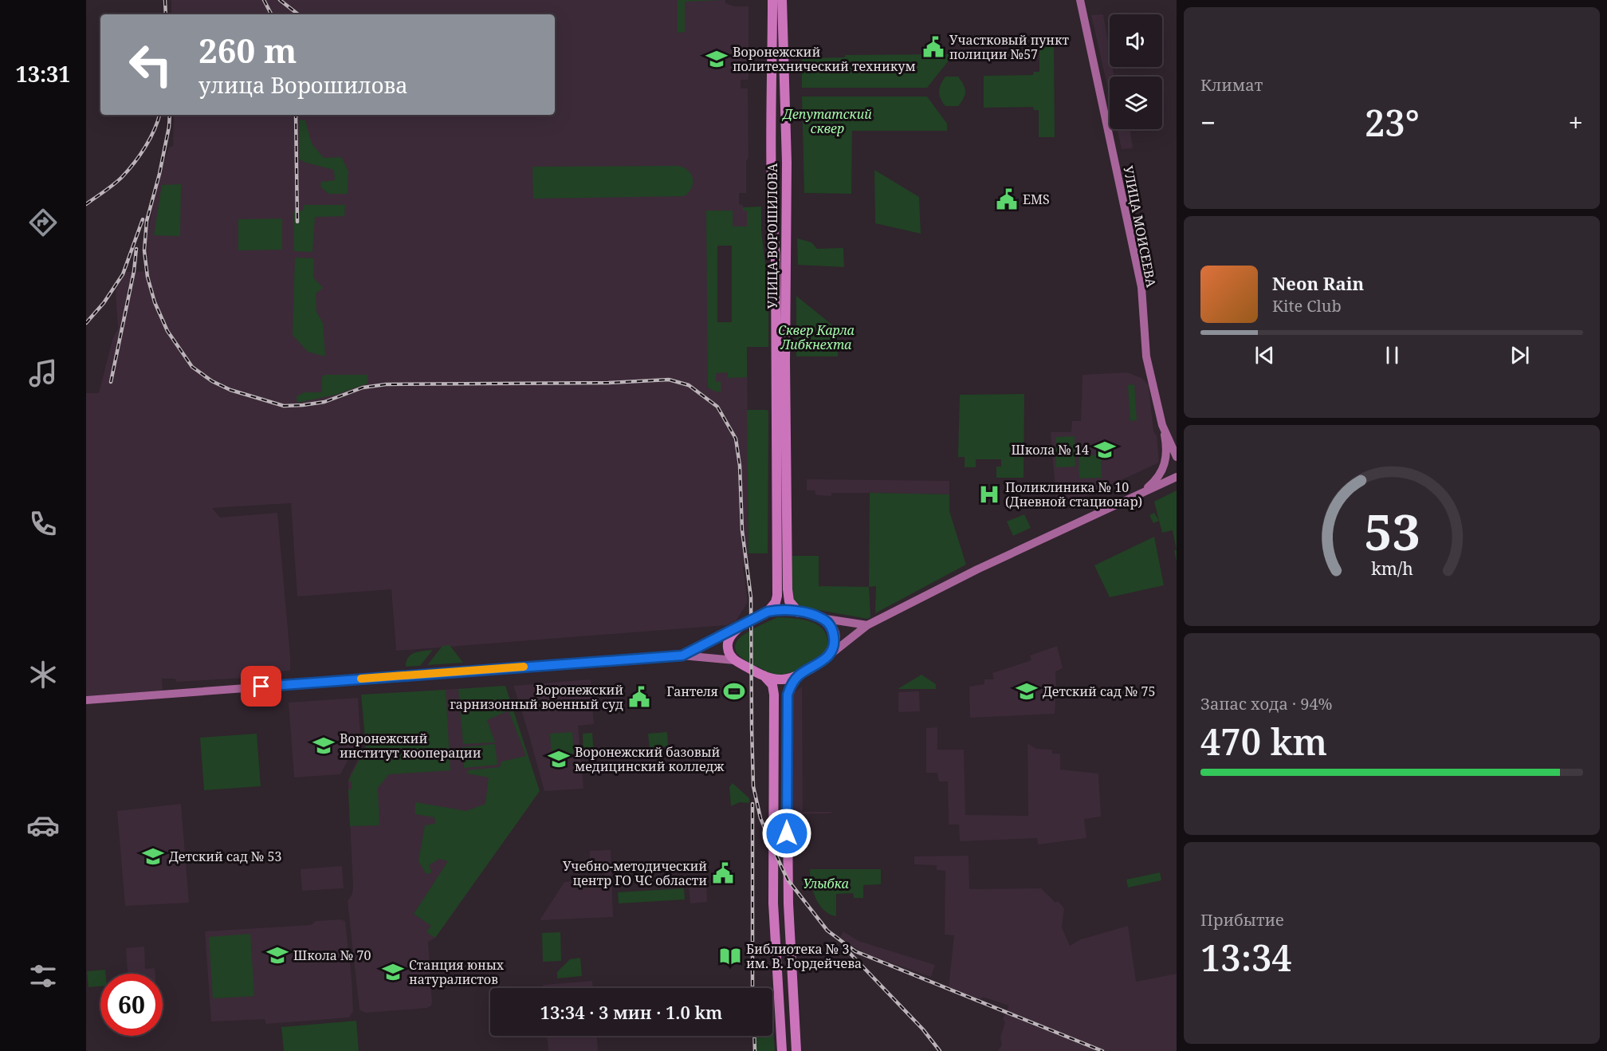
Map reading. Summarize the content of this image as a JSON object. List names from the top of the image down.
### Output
{
  "streets": {
    "main road": ["УЛИЦА ВОРОШИЛОВА"],
    "street": ["УЛИЦА МОИСЕЕВА"]
  },
  "parks": ["Депутатский сквер", "Сквер Карла Либкнехта", "Улыбка"],
  "places": {
    "public building": [
      "Участковый пункт полиции №57",
      "EMS",
      "Воронежский гарнизонный военный суд",
      "Учебно-методический центр ГО ЧС области"
    ],
    "school or university": [
      "Воронежский политехнический техникум",
      "Школа № 14",
      "Детский сад № 75",
      "Воронежский институт кооперации",
      "Воронежский базовый медицинский колледж",
      "Детский сад № 53",
      "Школа № 70",
      "Станция юных натуралистов"
    ],
    "hospital": ["Поликлиника № 10 (Дневной стационар)"],
    "sports": ["Гантеля"],
    "library": ["Библиотека № 3 им. В. Гордейчева"]
  },
  "page": {
    "tabs": "13:31",
    "tile": [
      "Климат",
      ["Запас хода · 94%", "470 km"],
      ["Прибытие", "13:34"]
    ],
    "turn": ["260 m", "улица Ворошилова"],
    "heat": ["−", "23°", "+"],
    "song": ["Neon Rain", "Kite Club"],
    "limit": "60",
    "trip": "13:34 · 3 мин · 1.0 km",
    "gauge": ["53", "km/h"]
  }
}
